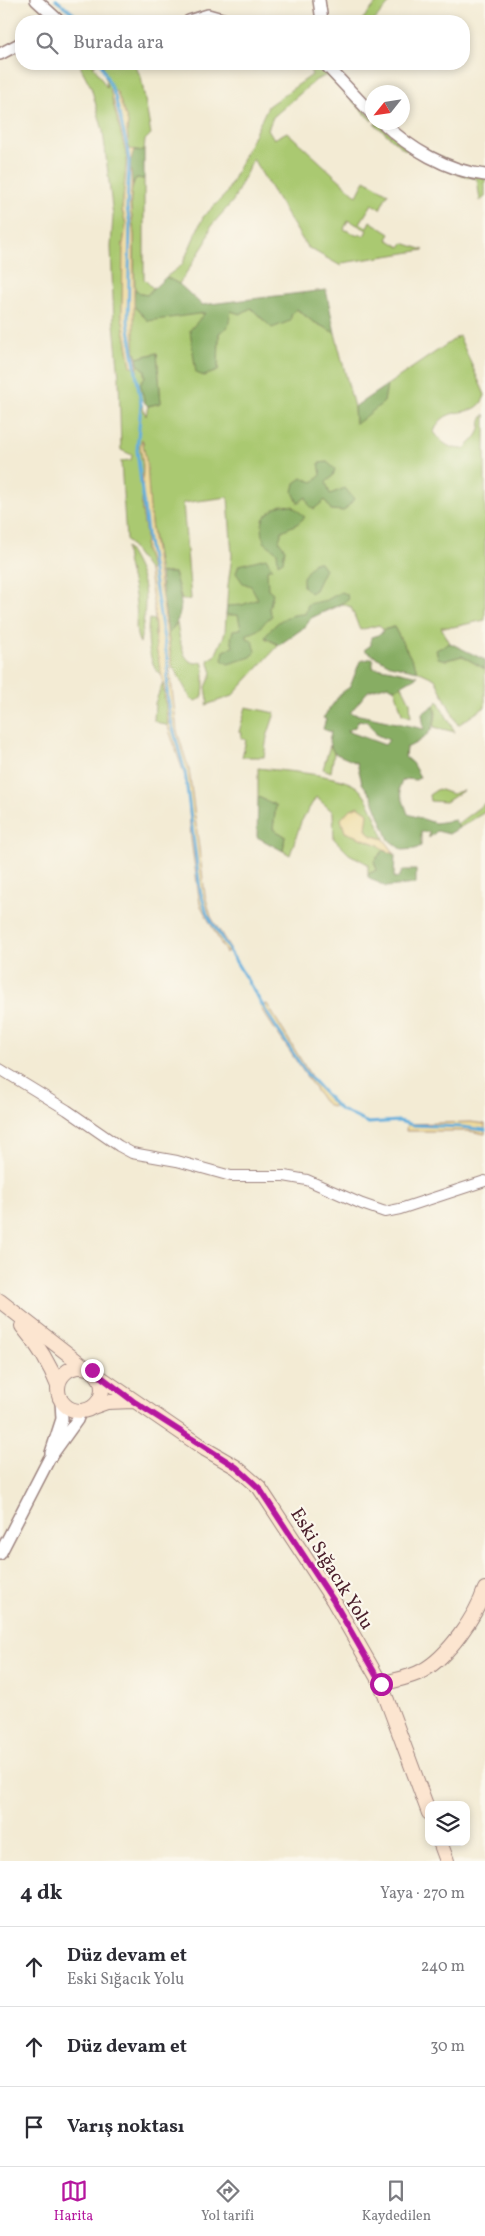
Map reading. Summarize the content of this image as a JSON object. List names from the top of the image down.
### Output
{
  "streets": {
    "main road": ["Eski Sığacık Yolu"]
  },
  "north": "bottom left",
  "page": {
    "search": "Burada ara",
    "heading": ["4 dk", "Yaya · 270 m"],
    "list": [
      ["Düz devam et", "Eski Sığacık Yolu", "240 m"],
      ["Düz devam et", "30 m"],
      "Varış noktası"
    ],
    "nav": ["Harita", "Yol tarifi", "Kaydedilen"]
  }
}
